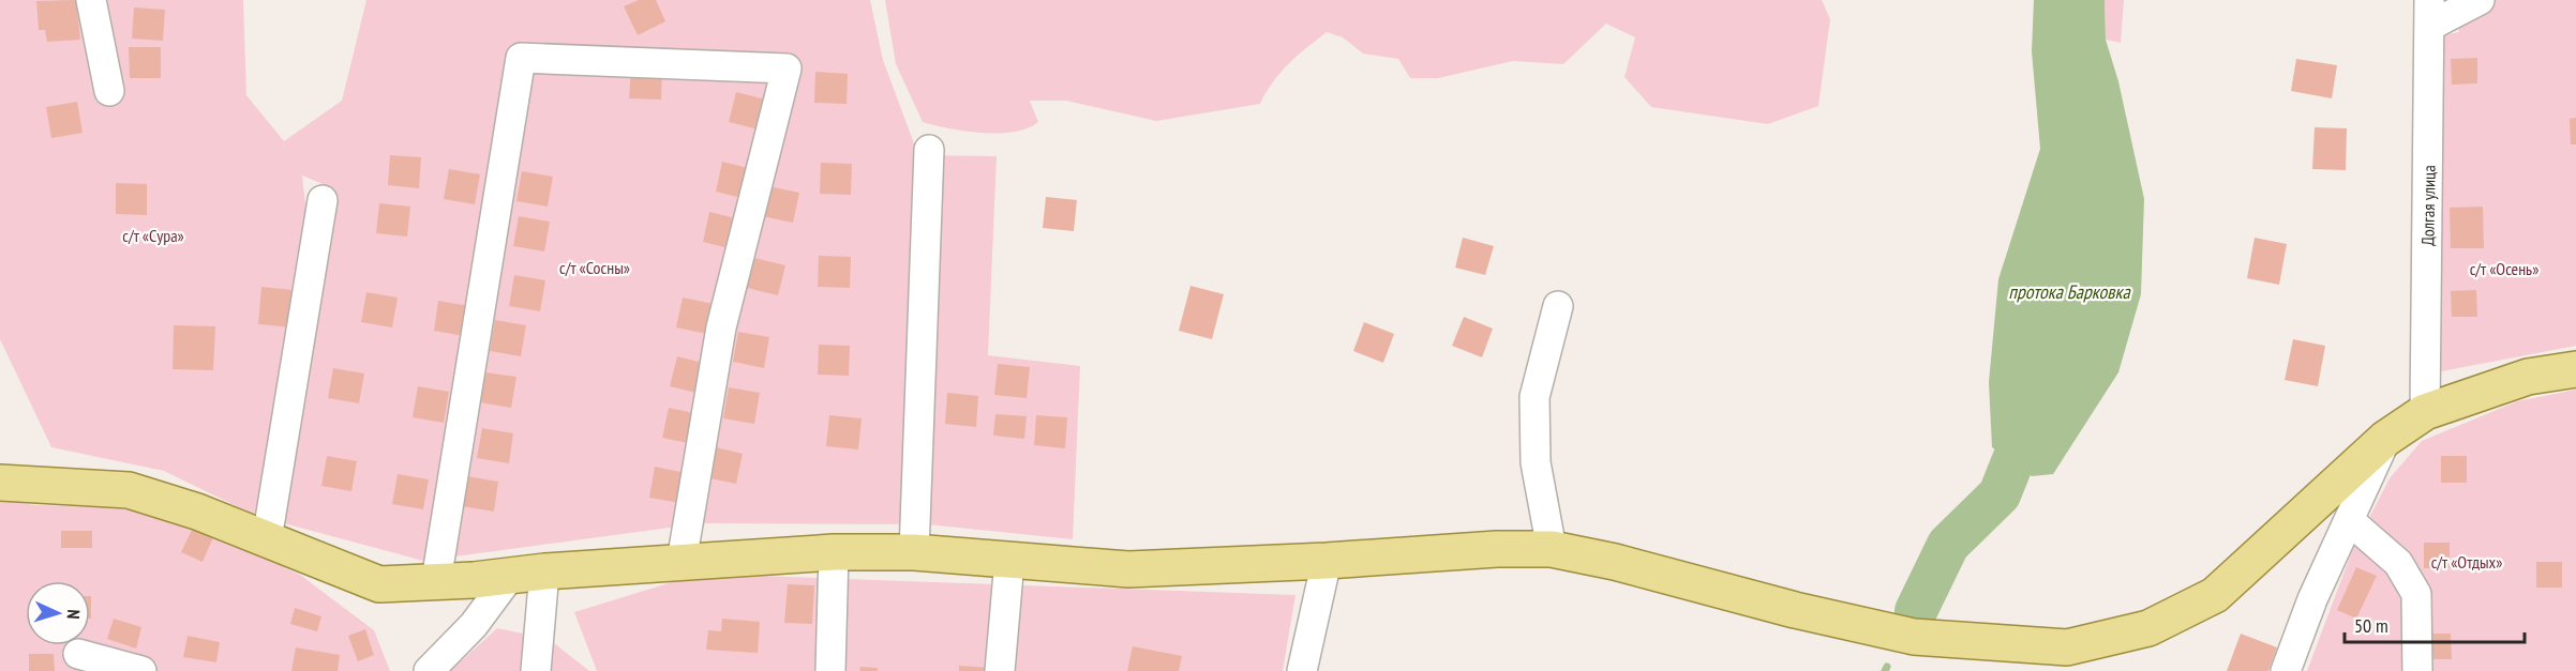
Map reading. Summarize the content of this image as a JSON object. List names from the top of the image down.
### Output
{
  "streets": {
    "street": ["Долгая улица"]
  },
  "water": ["протока Барковка"],
  "parks": [
    "с/т «Сура»",
    "с/т «Сосны»",
    "с/т «Осень»",
    "с/т «Отдых»"
  ],
  "scale_bar": "50 m",
  "north": "right"
}
